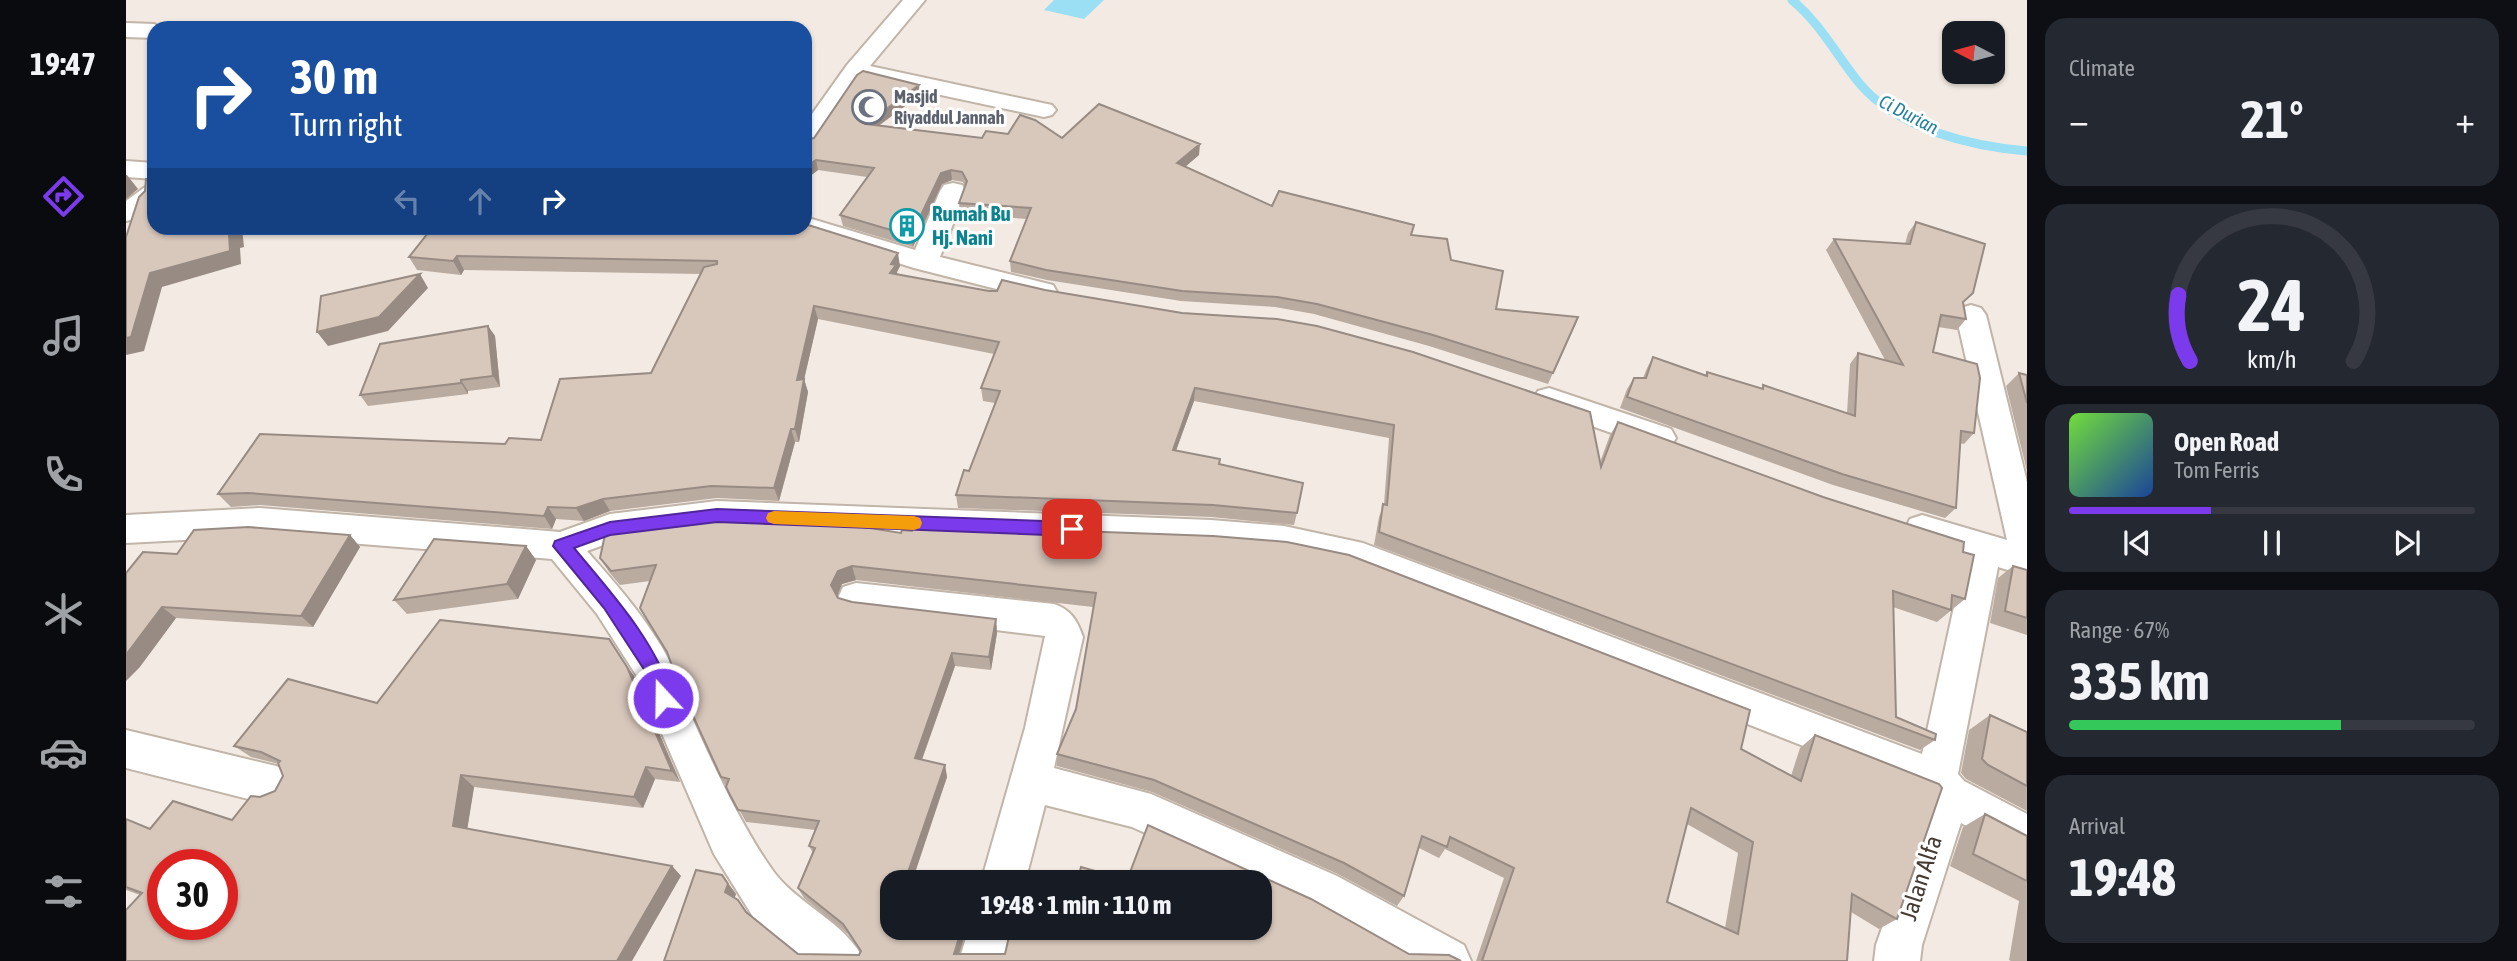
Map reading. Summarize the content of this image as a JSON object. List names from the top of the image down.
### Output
{
  "streets": {
    "street": ["Jalan Alfa"]
  },
  "water": ["Ci Durian"],
  "places": {
    "mosque": ["Masjid Riyaddul Jannah"],
    "building": ["Rumah Bu Hj. Nani"]
  },
  "north": "left",
  "page": {
    "tabs": "19:47",
    "tile": [
      "Climate",
      ["Range · 67%", "335 km"],
      ["Arrival", "19:48"]
    ],
    "turn": ["30 m", "Turn right"],
    "heat": ["−", "21°", "+"],
    "song": ["Open Road", "Tom Ferris"],
    "limit": "30",
    "trip": "19:48 · 1 min · 110 m",
    "gauge": ["24", "km/h"]
  }
}
